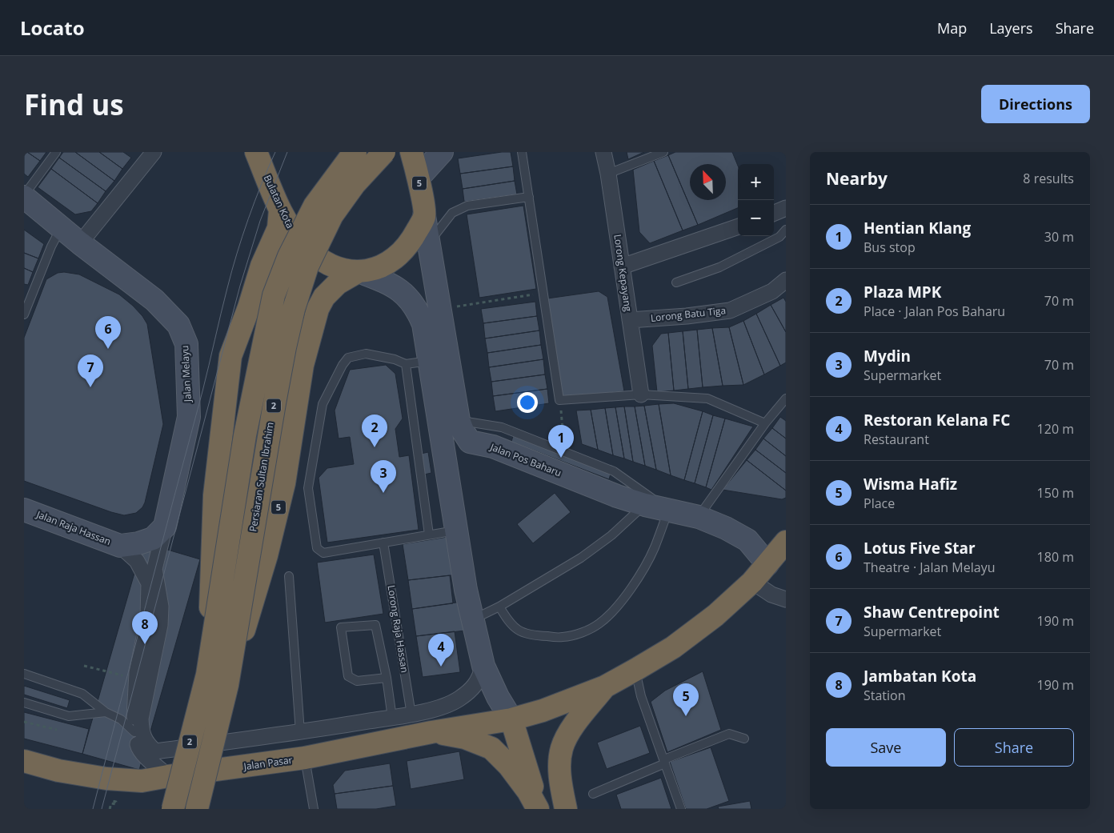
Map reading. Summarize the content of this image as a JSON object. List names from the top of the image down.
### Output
{
  "streets": {
    "highway": [
      "5",
      "Bulatan Kota",
      "2",
      "Persiaran Sultan Ibrahim",
      "Jalan Pasar"
    ],
    "main road": ["Jalan Melayu", "Jalan Pos Baharu", "Jalan Raja Hassan"],
    "street": ["Lorong Kepayang", "Lorong Batu Tiga"],
    "lane": ["Lorong Raja Hassan"]
  },
  "crossings": [
    ["5", "Bulatan Kota"],
    ["5", "2"],
    ["5", "Persiaran Sultan Ibrahim"],
    ["Lorong Kepayang", "Lorong Batu Tiga"],
    ["Jalan Melayu", "Jalan Raja Hassan"],
    ["2", "Persiaran Sultan Ibrahim"],
    ["Jalan Pos Baharu", "Jalan Pasar"]
  ],
  "north": "top left",
  "page": {
    "header": "Locato",
    "nav": ["Map", "Layers", "Share"],
    "buttons": [
      "Directions",
      ["Save", "Share"]
    ],
    "title": "Find us",
    "heading": ["Nearby", "8 results"],
    "map_buttons": ["+", "−"],
    "list": [
      {
        "mark": "1",
        "name": "Hentian Klang",
        "note": "Bus stop",
        "value": "30 m"
      },
      {
        "mark": "2",
        "name": "Plaza MPK",
        "note": "Place · Jalan Pos Baharu",
        "value": "70 m"
      },
      {
        "mark": "3",
        "name": "Mydin",
        "note": "Supermarket",
        "value": "70 m"
      },
      {
        "mark": "4",
        "name": "Restoran Kelana FC",
        "note": "Restaurant",
        "value": "120 m"
      },
      {
        "mark": "5",
        "name": "Wisma Hafiz",
        "note": "Place",
        "value": "150 m"
      },
      {
        "mark": "6",
        "name": "Lotus Five Star",
        "note": "Theatre · Jalan Melayu",
        "value": "180 m"
      },
      {
        "mark": "7",
        "name": "Shaw Centrepoint",
        "note": "Supermarket",
        "value": "190 m"
      },
      {
        "mark": "8",
        "name": "Jambatan Kota",
        "note": "Station",
        "value": "190 m"
      }
    ],
    "pins": [
      "6",
      "7",
      "2",
      "1",
      "3",
      "8",
      "4",
      "5"
    ]
  }
}
